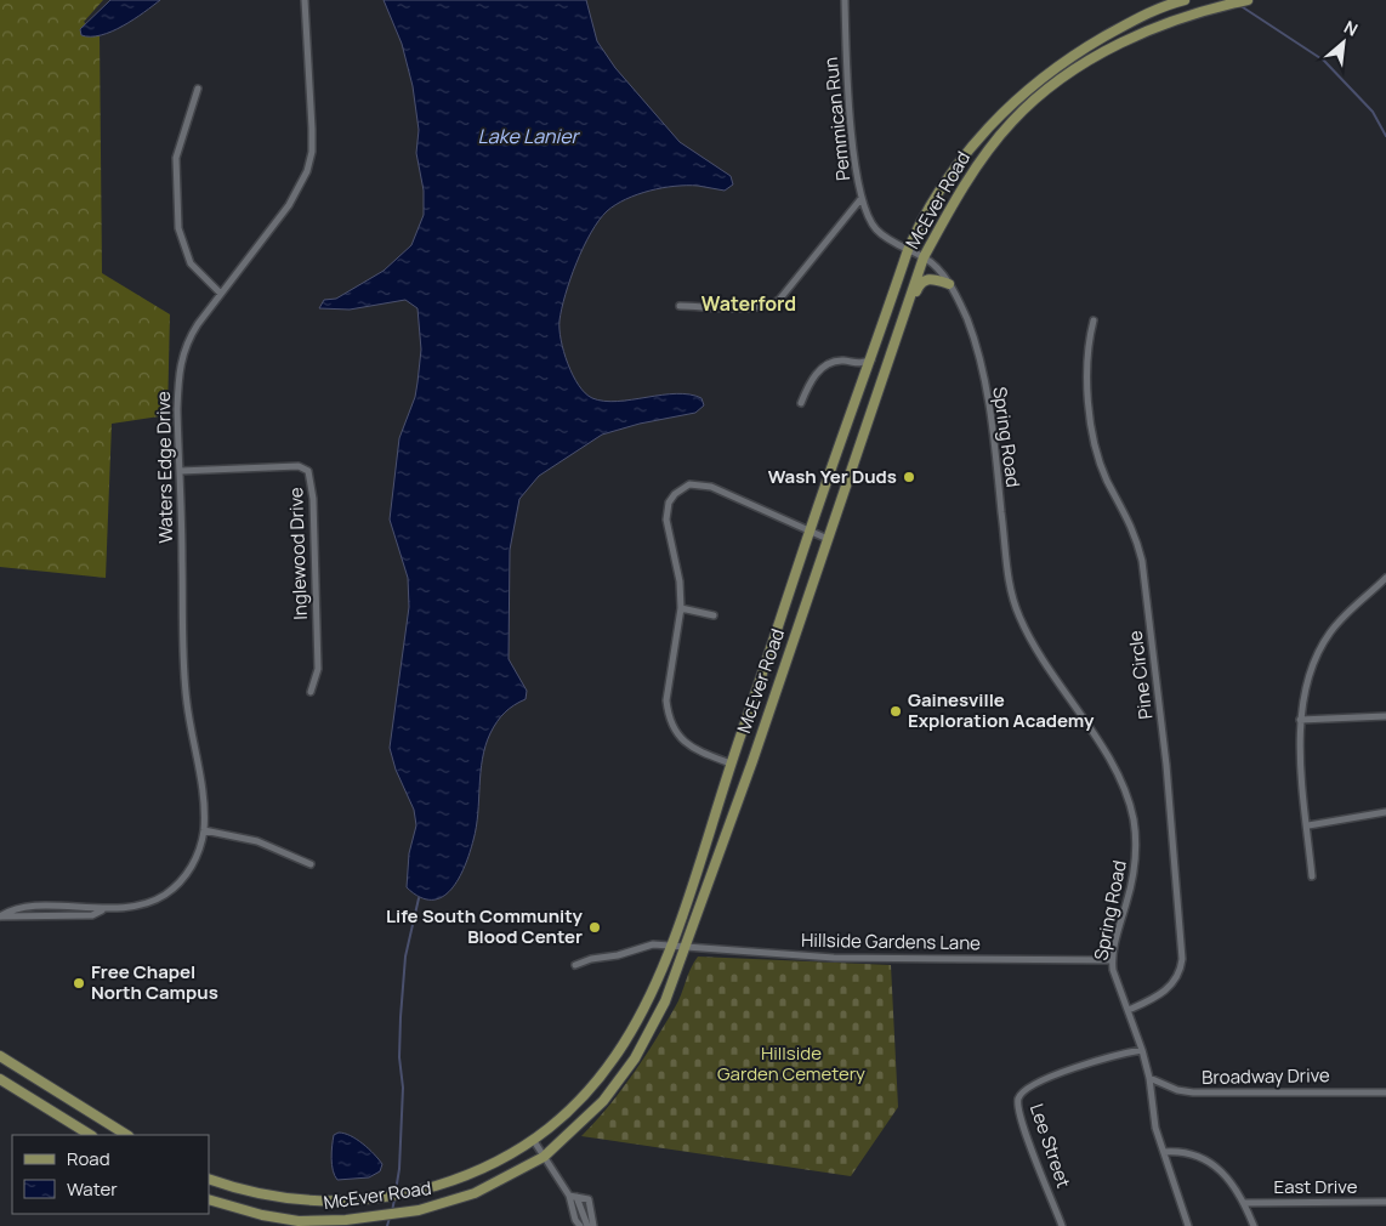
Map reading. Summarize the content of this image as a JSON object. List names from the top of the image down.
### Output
{
  "streets": {
    "main road": ["McEver Road"],
    "street": [
      "Pemmican Run",
      "Spring Road",
      "Waters Edge Drive",
      "Inglewood Drive",
      "Pine Circle",
      "Hillside Gardens Lane",
      "Broadway Drive",
      "Lee Street",
      "East Drive"
    ]
  },
  "crossings": [
    ["Pemmican Run", "McEver Road"],
    ["Pemmican Run", "Spring Road"],
    ["McEver Road", "Spring Road"],
    ["McEver Road", "Hillside Gardens Lane"],
    ["Spring Road", "Pine Circle"],
    ["Spring Road", "Hillside Gardens Lane"],
    ["Spring Road", "Broadway Drive"],
    ["Spring Road", "Lee Street"],
    ["Waters Edge Drive", "Inglewood Drive"]
  ],
  "districts": ["Waterford"],
  "water": ["Lake Lanier"],
  "parks": ["Hillside Garden Cemetery"],
  "places": [
    "Wash Yer Duds",
    "Gainesville Exploration Academy",
    "Life South Community Blood Center",
    "Free Chapel North Campus"
  ],
  "legend": ["Road", "Water"],
  "north": "top right"
}
